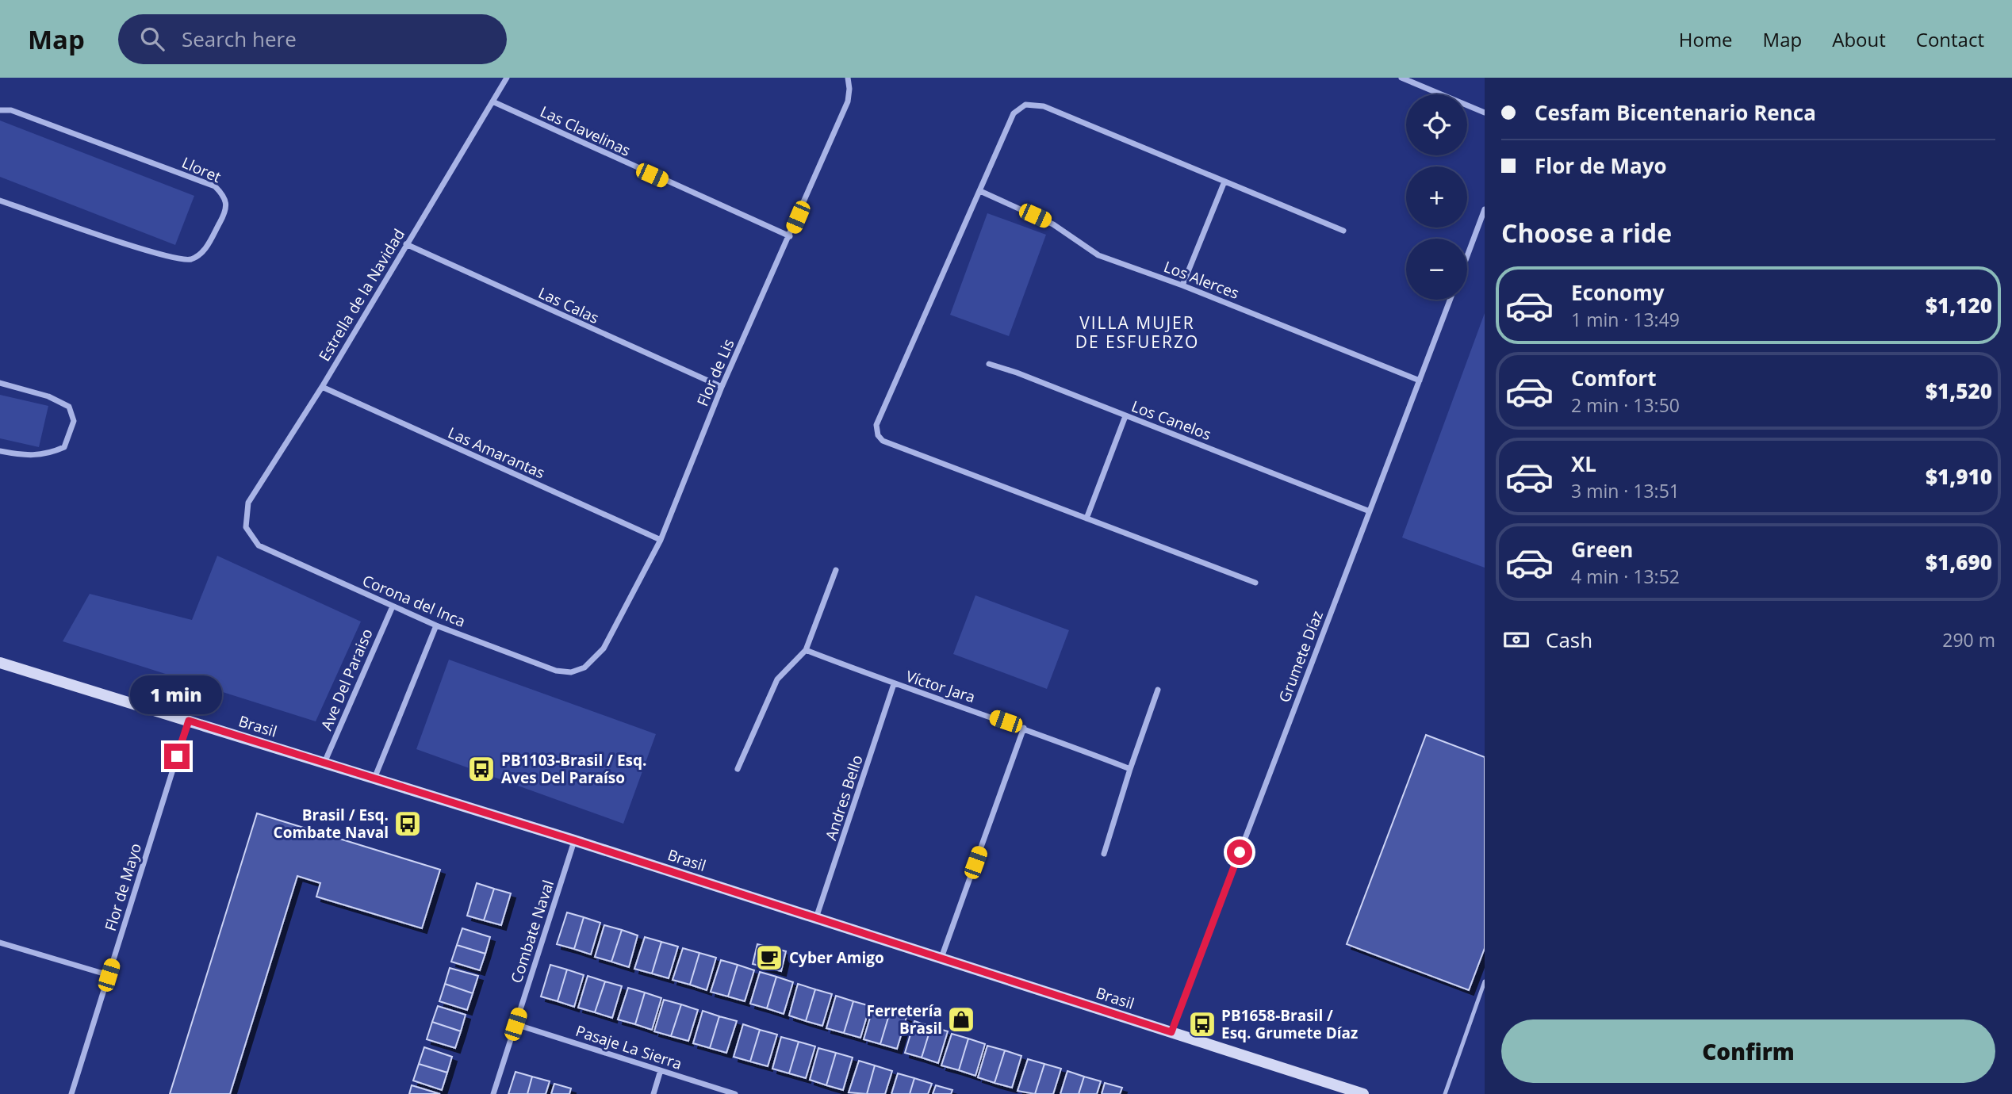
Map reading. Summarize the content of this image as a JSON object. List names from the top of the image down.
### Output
{
  "streets": {
    "main road": ["Brasil"],
    "street": [
      "Las Clavelinas",
      "Lloret",
      "Los Alerces",
      "Estrella de la Navidad",
      "Las Calas",
      "Flor de Lis",
      "Los Canelos",
      "Las Amarantas",
      "Corona del Inca",
      "Grumete Díaz",
      "Ave Del Paraiso",
      "Víctor Jara",
      "Andres Bello",
      "Flor de Mayo",
      "Combate Naval",
      "Pasaje La Sierra"
    ]
  },
  "crossings": [
    ["Las Clavelinas", "Estrella de la Navidad"],
    ["Las Clavelinas", "Flor de Lis"],
    ["Los Alerces", "Grumete Díaz"],
    ["Estrella de la Navidad", "Las Calas"],
    ["Estrella de la Navidad", "Las Amarantas"],
    ["Estrella de la Navidad", "Corona del Inca"],
    ["Las Calas", "Flor de Lis"],
    ["Flor de Lis", "Las Amarantas"],
    ["Flor de Lis", "Corona del Inca"],
    ["Los Canelos", "Grumete Díaz"],
    ["Corona del Inca", "Ave Del Paraiso"],
    ["Grumete Díaz", "Brasil"],
    ["Ave Del Paraiso", "Brasil"],
    ["Víctor Jara", "Andres Bello"],
    ["Brasil", "Andres Bello"],
    ["Brasil", "Flor de Mayo"],
    ["Brasil", "Combate Naval"],
    ["Combate Naval", "Pasaje La Sierra"]
  ],
  "districts": ["VILLA MUJER DE ESFUERZO"],
  "places": {
    "bus stop": ["PB1103-Brasil / Esq. Aves Del Paraíso", "Brasil / Esq. Combate Naval", "PB1658-Brasil / Esq. Grumete Díaz"],
    "cafe": ["Cyber Amigo"],
    "shop": ["Ferretería Brasil"]
  },
  "page": {
    "header": "Map",
    "search": "Search here",
    "nav": [
      "Home",
      "Map",
      "About",
      "Contact"
    ],
    "banner": ["Cesfam Bicentenario Renca", "Flor de Mayo"],
    "map_buttons": ["+", "−"],
    "heading": "Choose a ride",
    "list": [
      {
        "name": "Economy",
        "note": "1 min · 13:49",
        "value": "$1,120"
      },
      {
        "name": "Comfort",
        "note": "2 min · 13:50",
        "value": "$1,520"
      },
      {
        "name": "XL",
        "note": "3 min · 13:51",
        "value": "$1,910"
      },
      {
        "name": "Green",
        "note": "4 min · 13:52",
        "value": "$1,690"
      }
    ],
    "pay": ["Cash", "290 m"],
    "bubble": "1 min",
    "buttons": "Confirm"
  }
}
